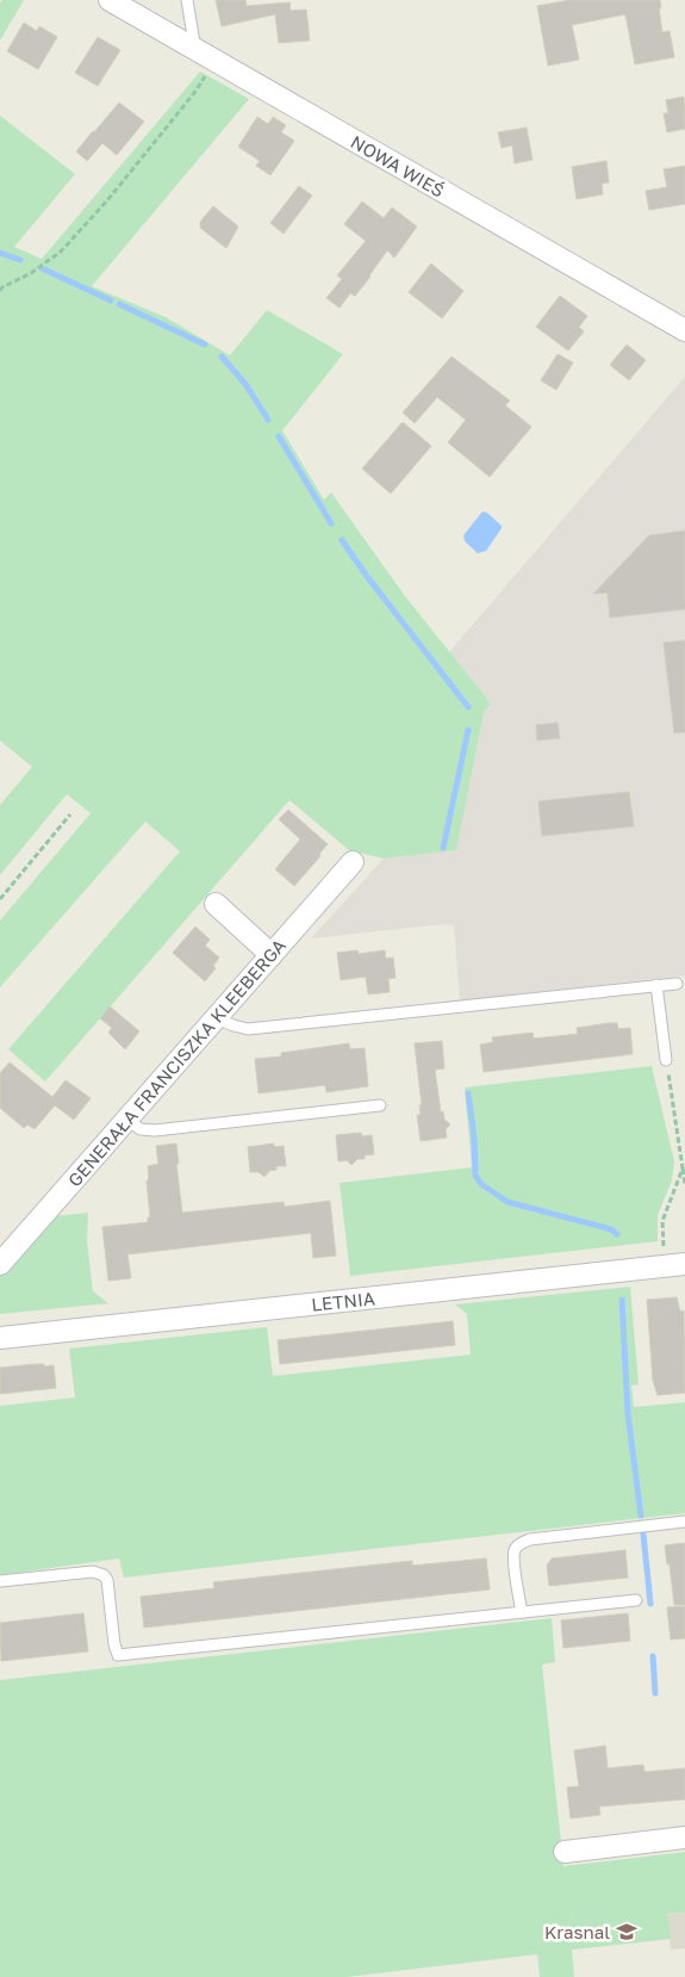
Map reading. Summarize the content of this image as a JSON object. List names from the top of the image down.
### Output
{
  "streets": {
    "street": ["NOWA WIEŚ", "GENERAŁA FRANCISZKA KLEEBERGA", "LETNIA"]
  },
  "places": {
    "school or university": ["Krasnal"]
  }
}
